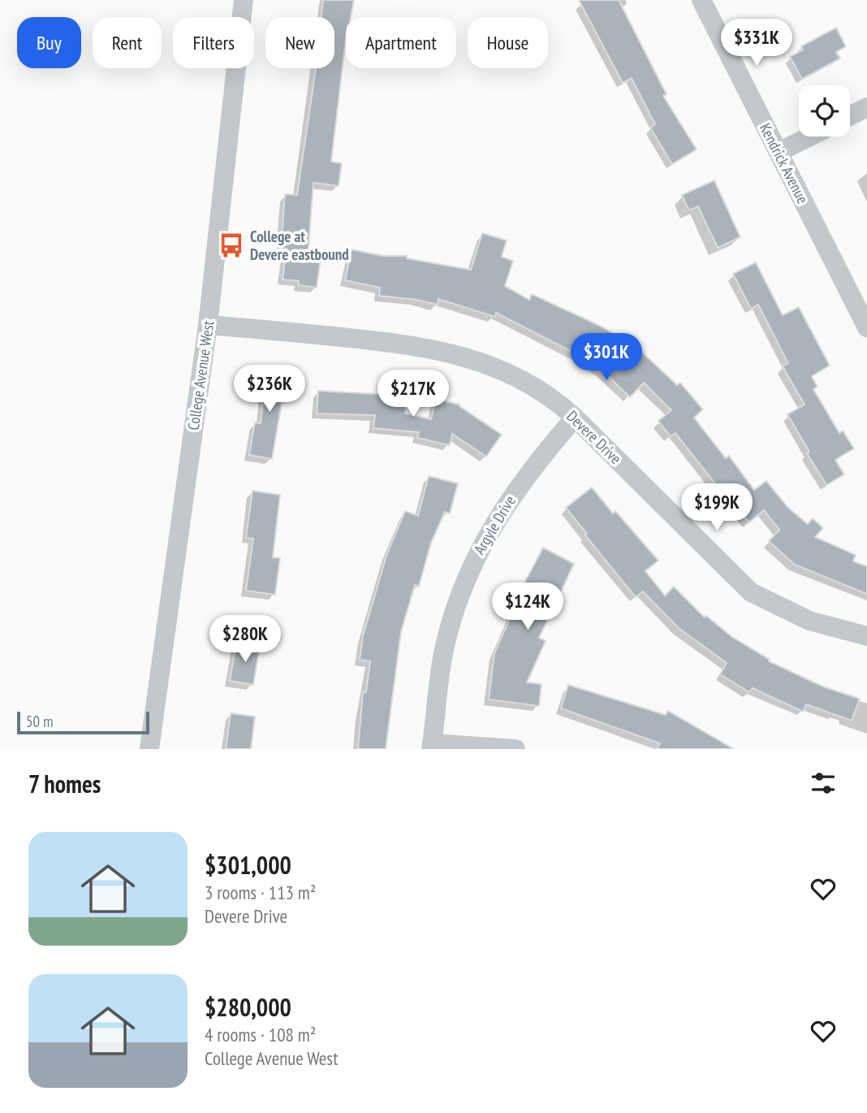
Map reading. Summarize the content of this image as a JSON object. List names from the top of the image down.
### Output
{
  "streets": {
    "street": [
      "Kendrick Avenue",
      "College Avenue West",
      "Devere Drive",
      "Argyle Drive"
    ]
  },
  "crossings": [
    ["College Avenue West", "Devere Drive"],
    ["Devere Drive", "Argyle Drive"]
  ],
  "places": {
    "bus stop": ["College at Devere eastbound"]
  },
  "scale_bar": "50 m",
  "page": {
    "chip": [
      "Buy",
      "Rent",
      "Filters",
      "New",
      "Apartment",
      "House"
    ],
    "price": [
      "$331K",
      "$301K",
      "$236K",
      "$217K",
      "$199K",
      "$124K",
      "$280K"
    ],
    "scale": "50 m",
    "heading": "7 homes",
    "list": [
      {
        "name": "$301,000",
        "note": "3 rooms · 113 m² · Devere Drive"
      },
      {
        "name": "$280,000",
        "note": "4 rooms · 108 m² · College Avenue West"
      }
    ]
  }
}
